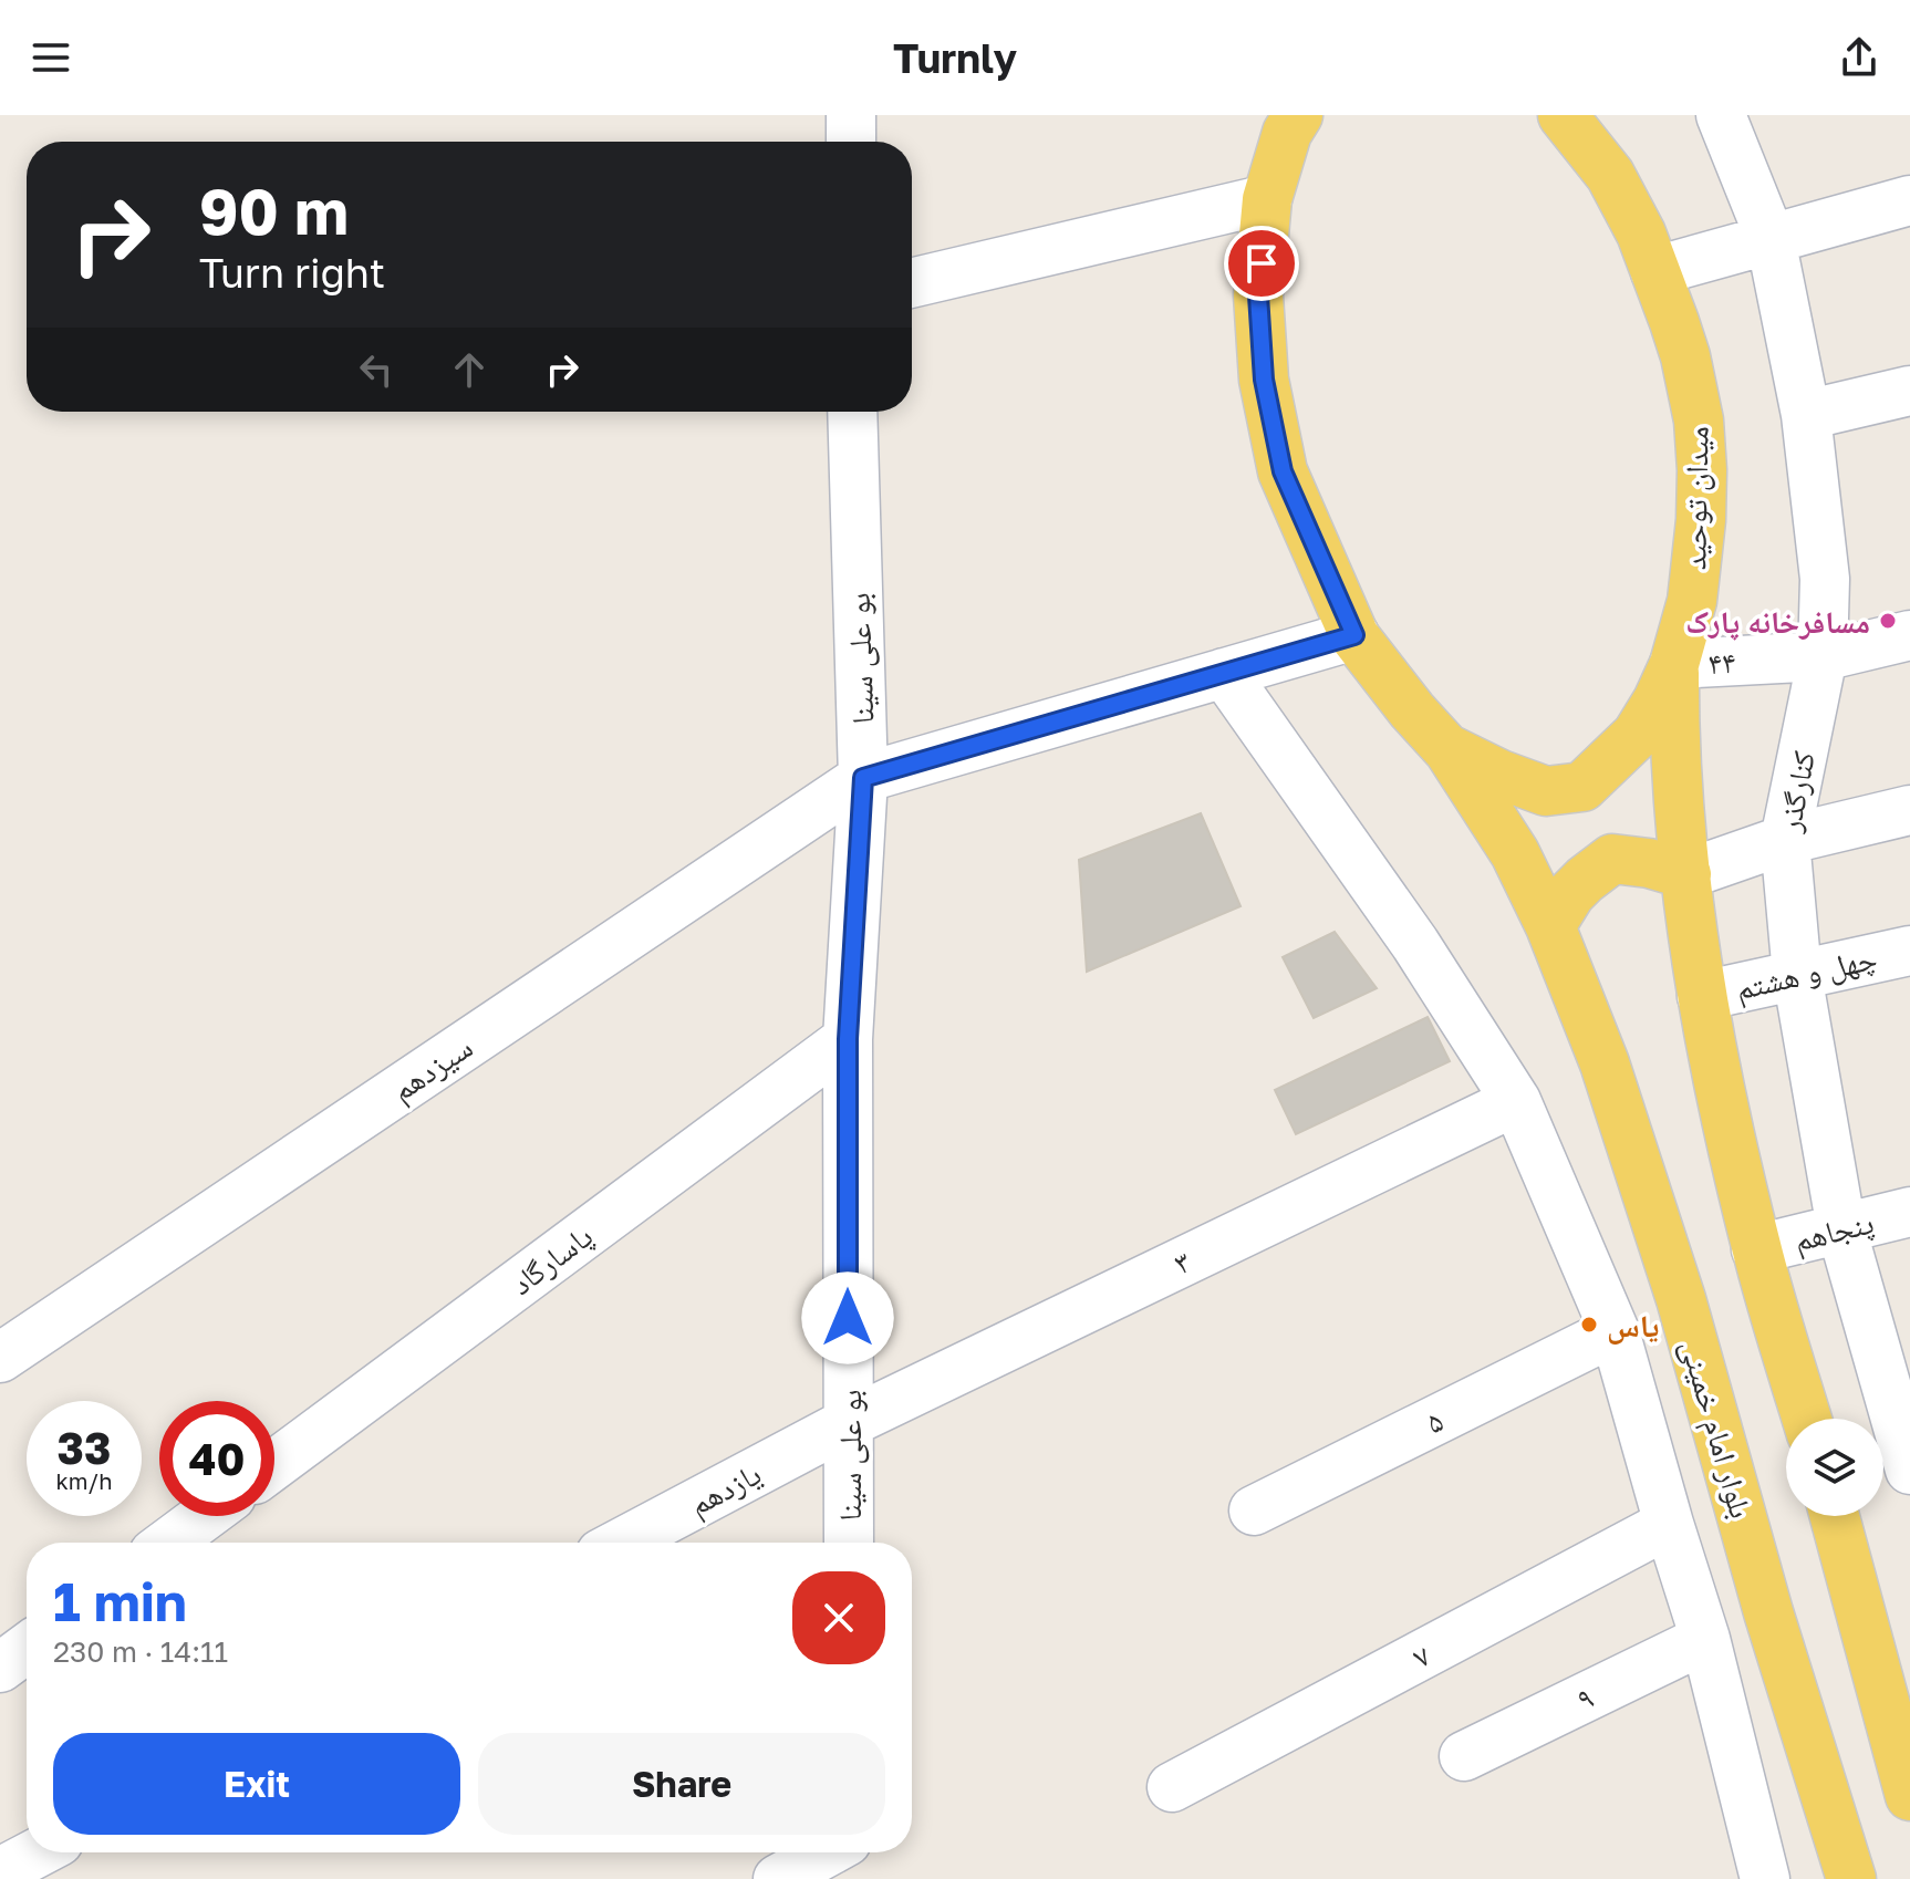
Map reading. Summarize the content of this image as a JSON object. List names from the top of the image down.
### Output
{
  "streets": {
    "main road": ["میدان توحید", "بلوار امام خمینی"],
    "street": [
      "بو علی سینا",
      "۴۴",
      "کنارگذر",
      "چهل و هشتم",
      "سیزدهم",
      "پنجاهم",
      "پاسارگاد",
      "۳",
      "۵",
      "یازدهم",
      "۷",
      "۹"
    ]
  },
  "crossings": [
    ["میدان توحید", "۴۴"],
    ["میدان توحید", "سیزدهم"],
    ["میدان توحید", "بلوار امام خمینی"],
    ["بو علی سینا", "سیزدهم"],
    ["بو علی سینا", "پاسارگاد"],
    ["بو علی سینا", "۳"],
    ["بو علی سینا", "یازدهم"],
    ["۴۴", "کنارگذر"],
    ["کنارگذر", "چهل و هشتم"],
    ["کنارگذر", "پنجاهم"],
    ["۳", "یازدهم"]
  ],
  "places": ["مسافرخانه پارک", "یاس"],
  "page": {
    "header": "Turnly",
    "turn": ["90 m", "Turn right"],
    "speed": "33 km/h",
    "limit": "40",
    "heading": ["1 min", "230 m · 14:11"],
    "buttons": ["Exit", "Share"]
  }
}
